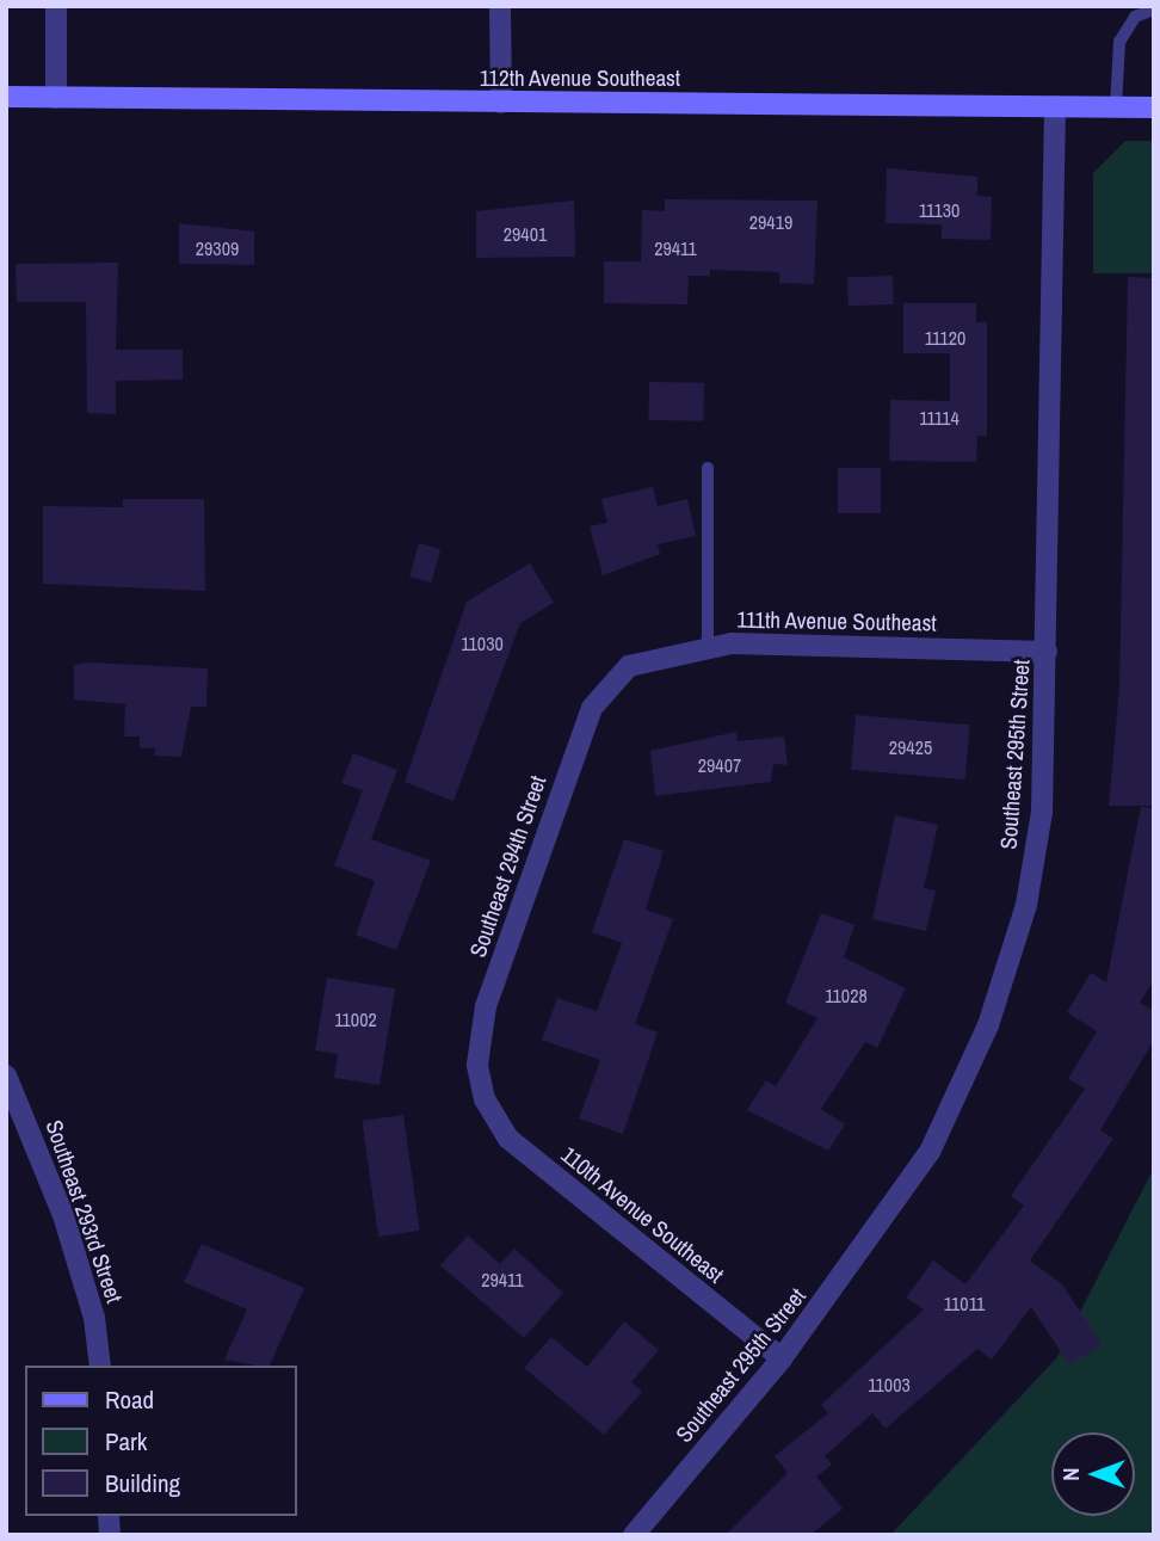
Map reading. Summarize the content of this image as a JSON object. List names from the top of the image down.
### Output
{
  "streets": {
    "street": [
      "112th Avenue Southeast",
      "111th Avenue Southeast",
      "Southeast 295th Street",
      "Southeast 294th Street",
      "Southeast 293rd Street",
      "110th Avenue Southeast"
    ]
  },
  "crossings": [
    ["112th Avenue Southeast", "Southeast 295th Street"],
    ["111th Avenue Southeast", "Southeast 295th Street"],
    ["111th Avenue Southeast", "Southeast 294th Street"],
    ["Southeast 295th Street", "110th Avenue Southeast"],
    ["Southeast 294th Street", "110th Avenue Southeast"]
  ],
  "house_numbers": [
    "11130",
    "29419",
    "29401",
    "29309",
    "29411",
    "11120",
    "11114",
    "11030",
    "29425",
    "29407",
    "11028",
    "11002",
    "29411",
    "11011",
    "11003"
  ],
  "legend": ["Road", "Park", "Building"],
  "north": "left"
}
